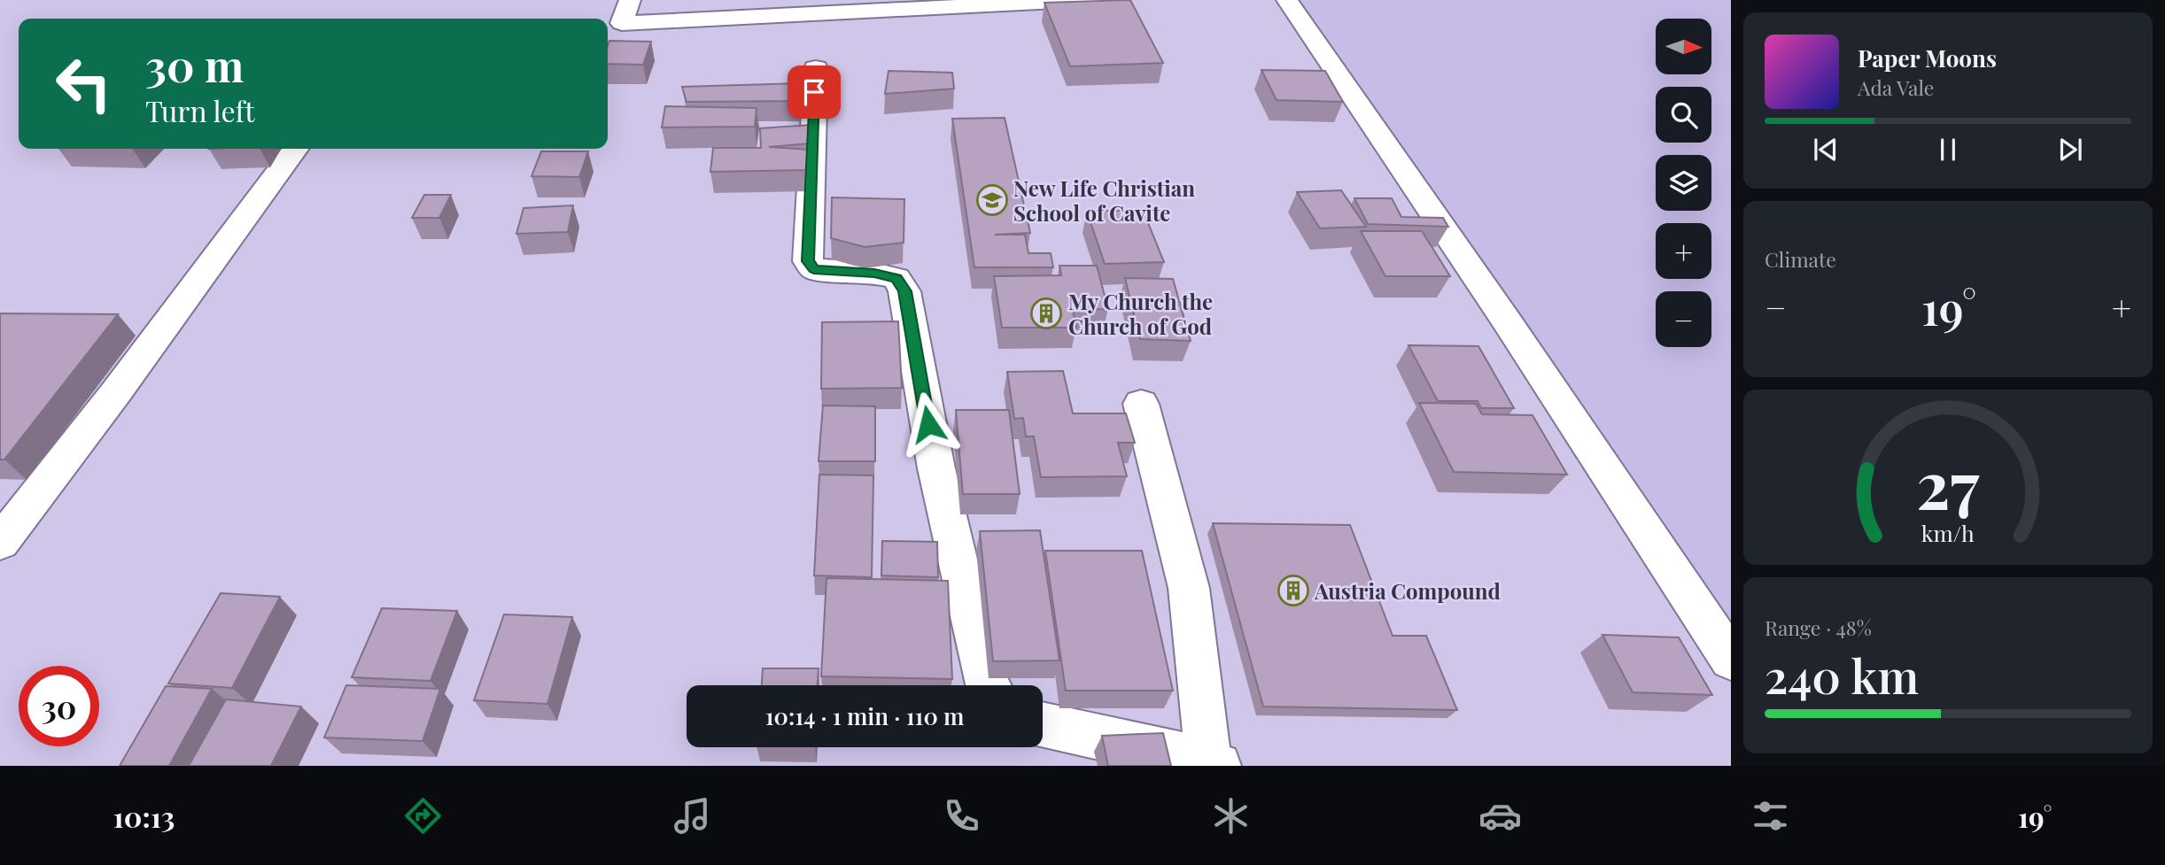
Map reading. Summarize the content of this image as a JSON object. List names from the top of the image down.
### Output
{
  "places": {
    "school or university": ["New Life Christian School of Cavite"],
    "building": ["My Church the Church of God", "Austria Compound"]
  },
  "north": "right",
  "page": {
    "map_buttons": ["+", "−"],
    "turn": ["30 m", "Turn left"],
    "song": ["Paper Moons", "Ada Vale"],
    "tile": [
      "Climate",
      ["Range · 48%", "240 km"]
    ],
    "heat": ["−", "19°", "+"],
    "limit": "30",
    "trip": "10:14 · 1 min · 110 m",
    "tabs": ["10:13", "19°"],
    "gauge": ["27", "km/h"]
  }
}
